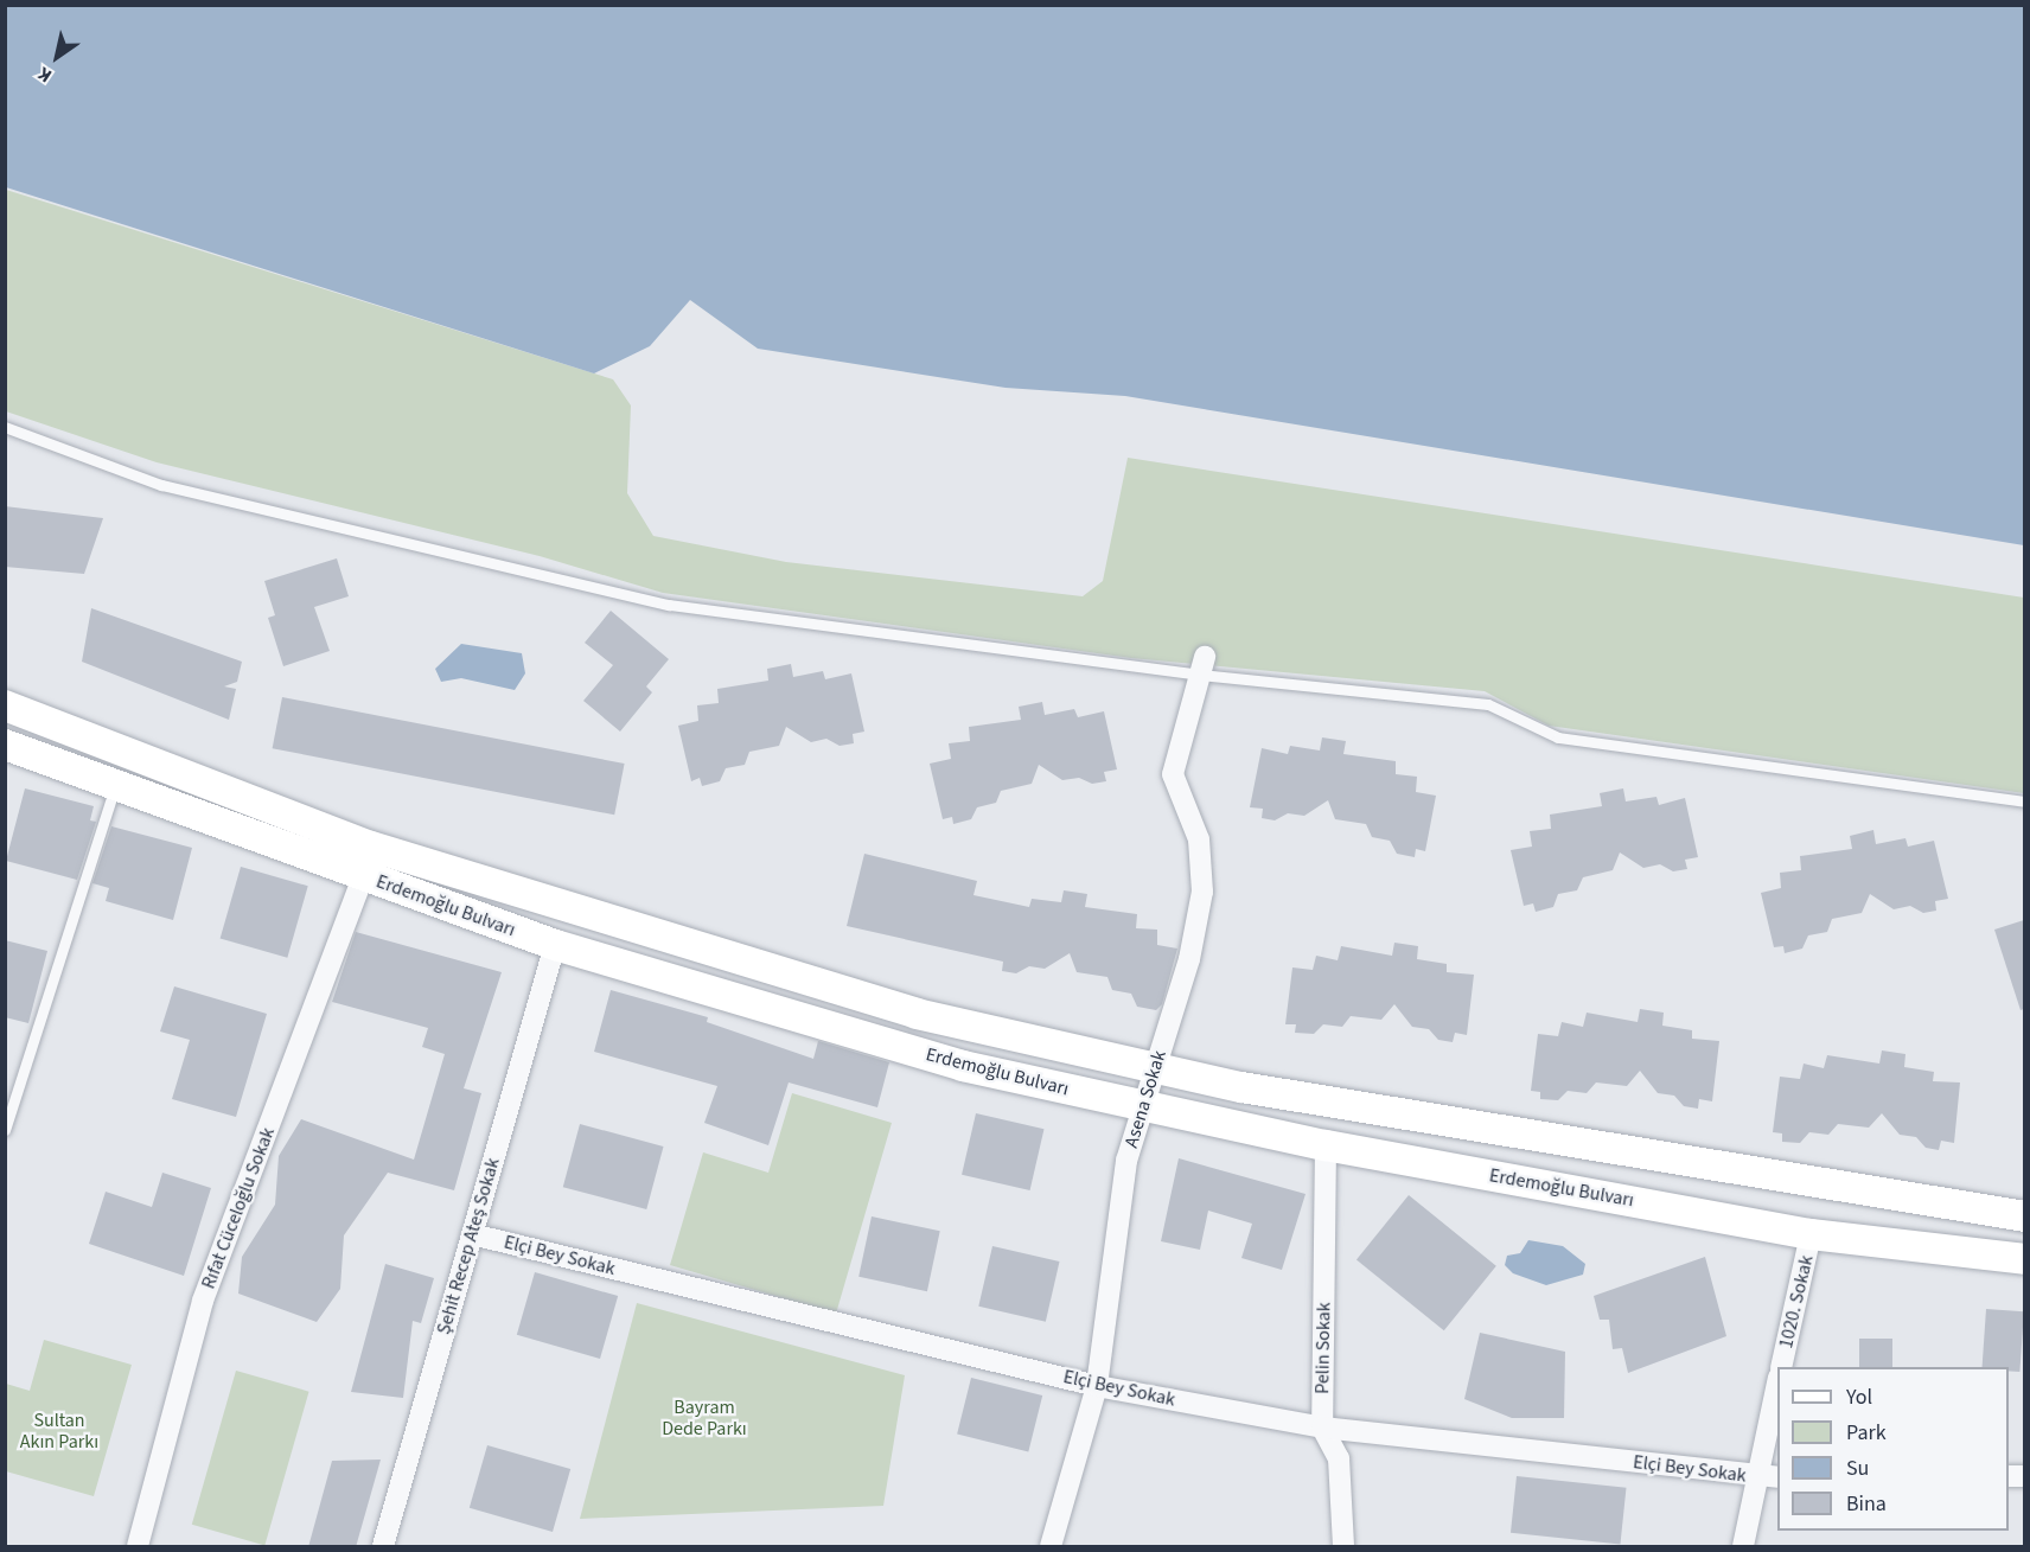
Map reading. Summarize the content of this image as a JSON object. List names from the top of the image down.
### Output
{
  "streets": {
    "main road": ["Erdemoğlu Bulvarı"],
    "street": [
      "Asena Sokak",
      "Rıfat Cüceloğlu Sokak",
      "Şehit Recep Ateş Sokak",
      "Elçi Bey Sokak",
      "1020. Sokak",
      "Pelin Sokak"
    ]
  },
  "crossings": [
    ["Erdemoğlu Bulvarı", "Asena Sokak"],
    ["Erdemoğlu Bulvarı", "Rıfat Cüceloğlu Sokak"],
    ["Erdemoğlu Bulvarı", "Şehit Recep Ateş Sokak"],
    ["Erdemoğlu Bulvarı", "1020. Sokak"],
    ["Erdemoğlu Bulvarı", "Pelin Sokak"],
    ["Asena Sokak", "Elçi Bey Sokak"],
    ["Şehit Recep Ateş Sokak", "Elçi Bey Sokak"],
    ["Elçi Bey Sokak", "Pelin Sokak"]
  ],
  "parks": ["Bayram Dede Parkı", "Sultan Akın Parkı"],
  "legend": [
    "Yol",
    "Park",
    "Su",
    "Bina"
  ],
  "north": "bottom left"
}
